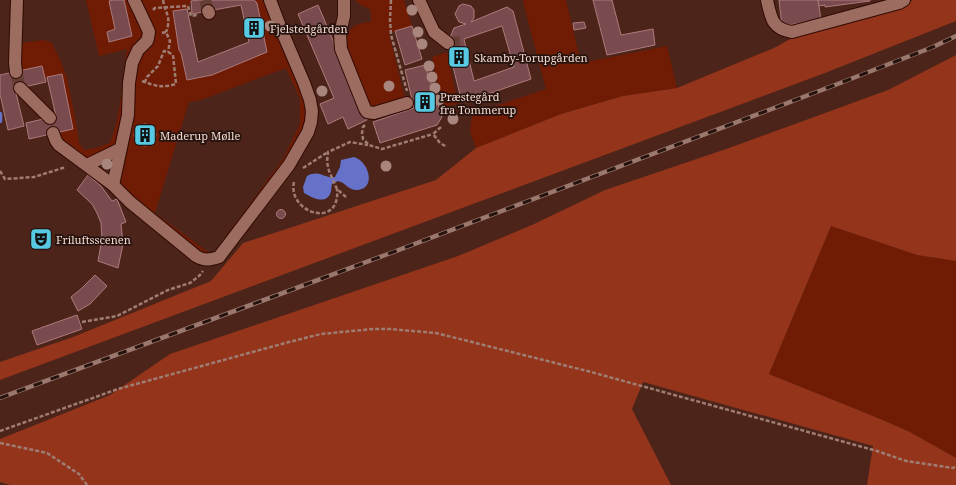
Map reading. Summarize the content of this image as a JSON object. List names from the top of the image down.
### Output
{
  "places": {
    "building": [
      "Fjelstedgården",
      "Skamby-Torupgården",
      "Præstegård fra Tommerup",
      "Maderup Mølle"
    ],
    "theatre": ["Friluftsscenen"]
  }
}
